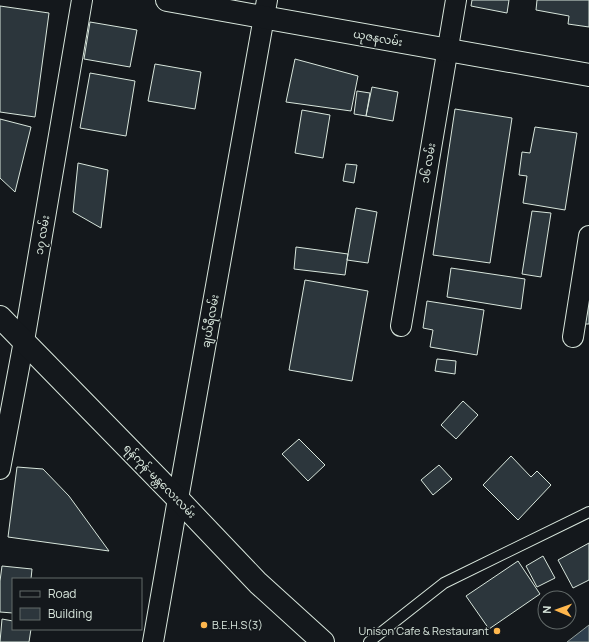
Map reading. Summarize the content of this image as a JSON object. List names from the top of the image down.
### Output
{
  "streets": {
    "main road": ["ယုဇနလမ်း", "ရန်ကုန်-မန္တလေးလမ်း"],
    "street": ["၁၆ လမ်း", "၁၇ လမ်း", "ချယ်ရီလမ်း"]
  },
  "crossings": [
    ["ယုဇနလမ်း", "၁၆ လမ်း"],
    ["ယုဇနလမ်း", "ချယ်ရီလမ်း"],
    ["၁၇ လမ်း", "ရန်ကုန်-မန္တလေးလမ်း"],
    ["ချယ်ရီလမ်း", "ရန်ကုန်-မန္တလေးလမ်း"]
  ],
  "places": ["B.E.H.S(3)", "Unison Cafe & Restaurant"],
  "legend": ["Road", "Building"],
  "north": "left"
}
